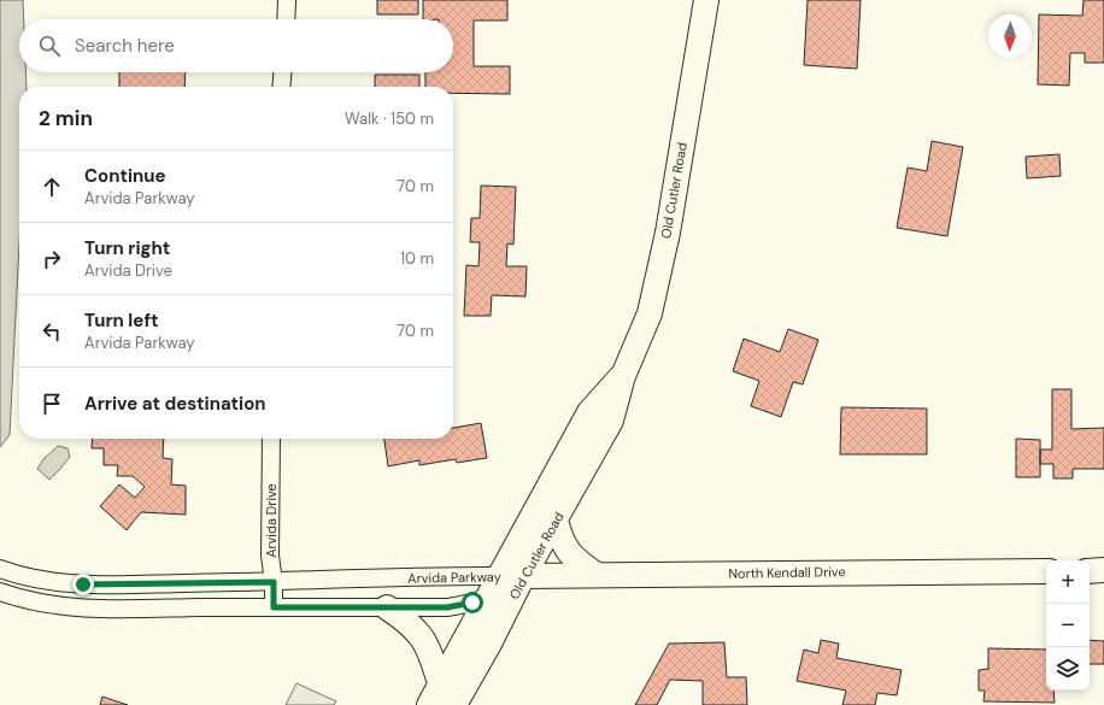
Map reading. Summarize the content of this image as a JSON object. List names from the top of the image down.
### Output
{
  "streets": {
    "main road": ["Old Cutler Road", "North Kendall Drive"],
    "street": ["Arvida Drive", "Arvida Parkway"]
  },
  "crossings": [
    ["Old Cutler Road", "North Kendall Drive"],
    ["Old Cutler Road", "Arvida Parkway"],
    ["Arvida Drive", "Arvida Parkway"],
    ["North Kendall Drive", "Arvida Parkway"]
  ],
  "north": "bottom",
  "page": {
    "search": "Search here",
    "heading": ["2 min", "Walk · 150 m"],
    "list": [
      ["Continue", "Arvida Parkway", "70 m"],
      ["Turn right", "Arvida Drive", "10 m"],
      ["Turn left", "Arvida Parkway", "70 m"],
      "Arrive at destination"
    ],
    "map_buttons": ["+", "−"]
  }
}
